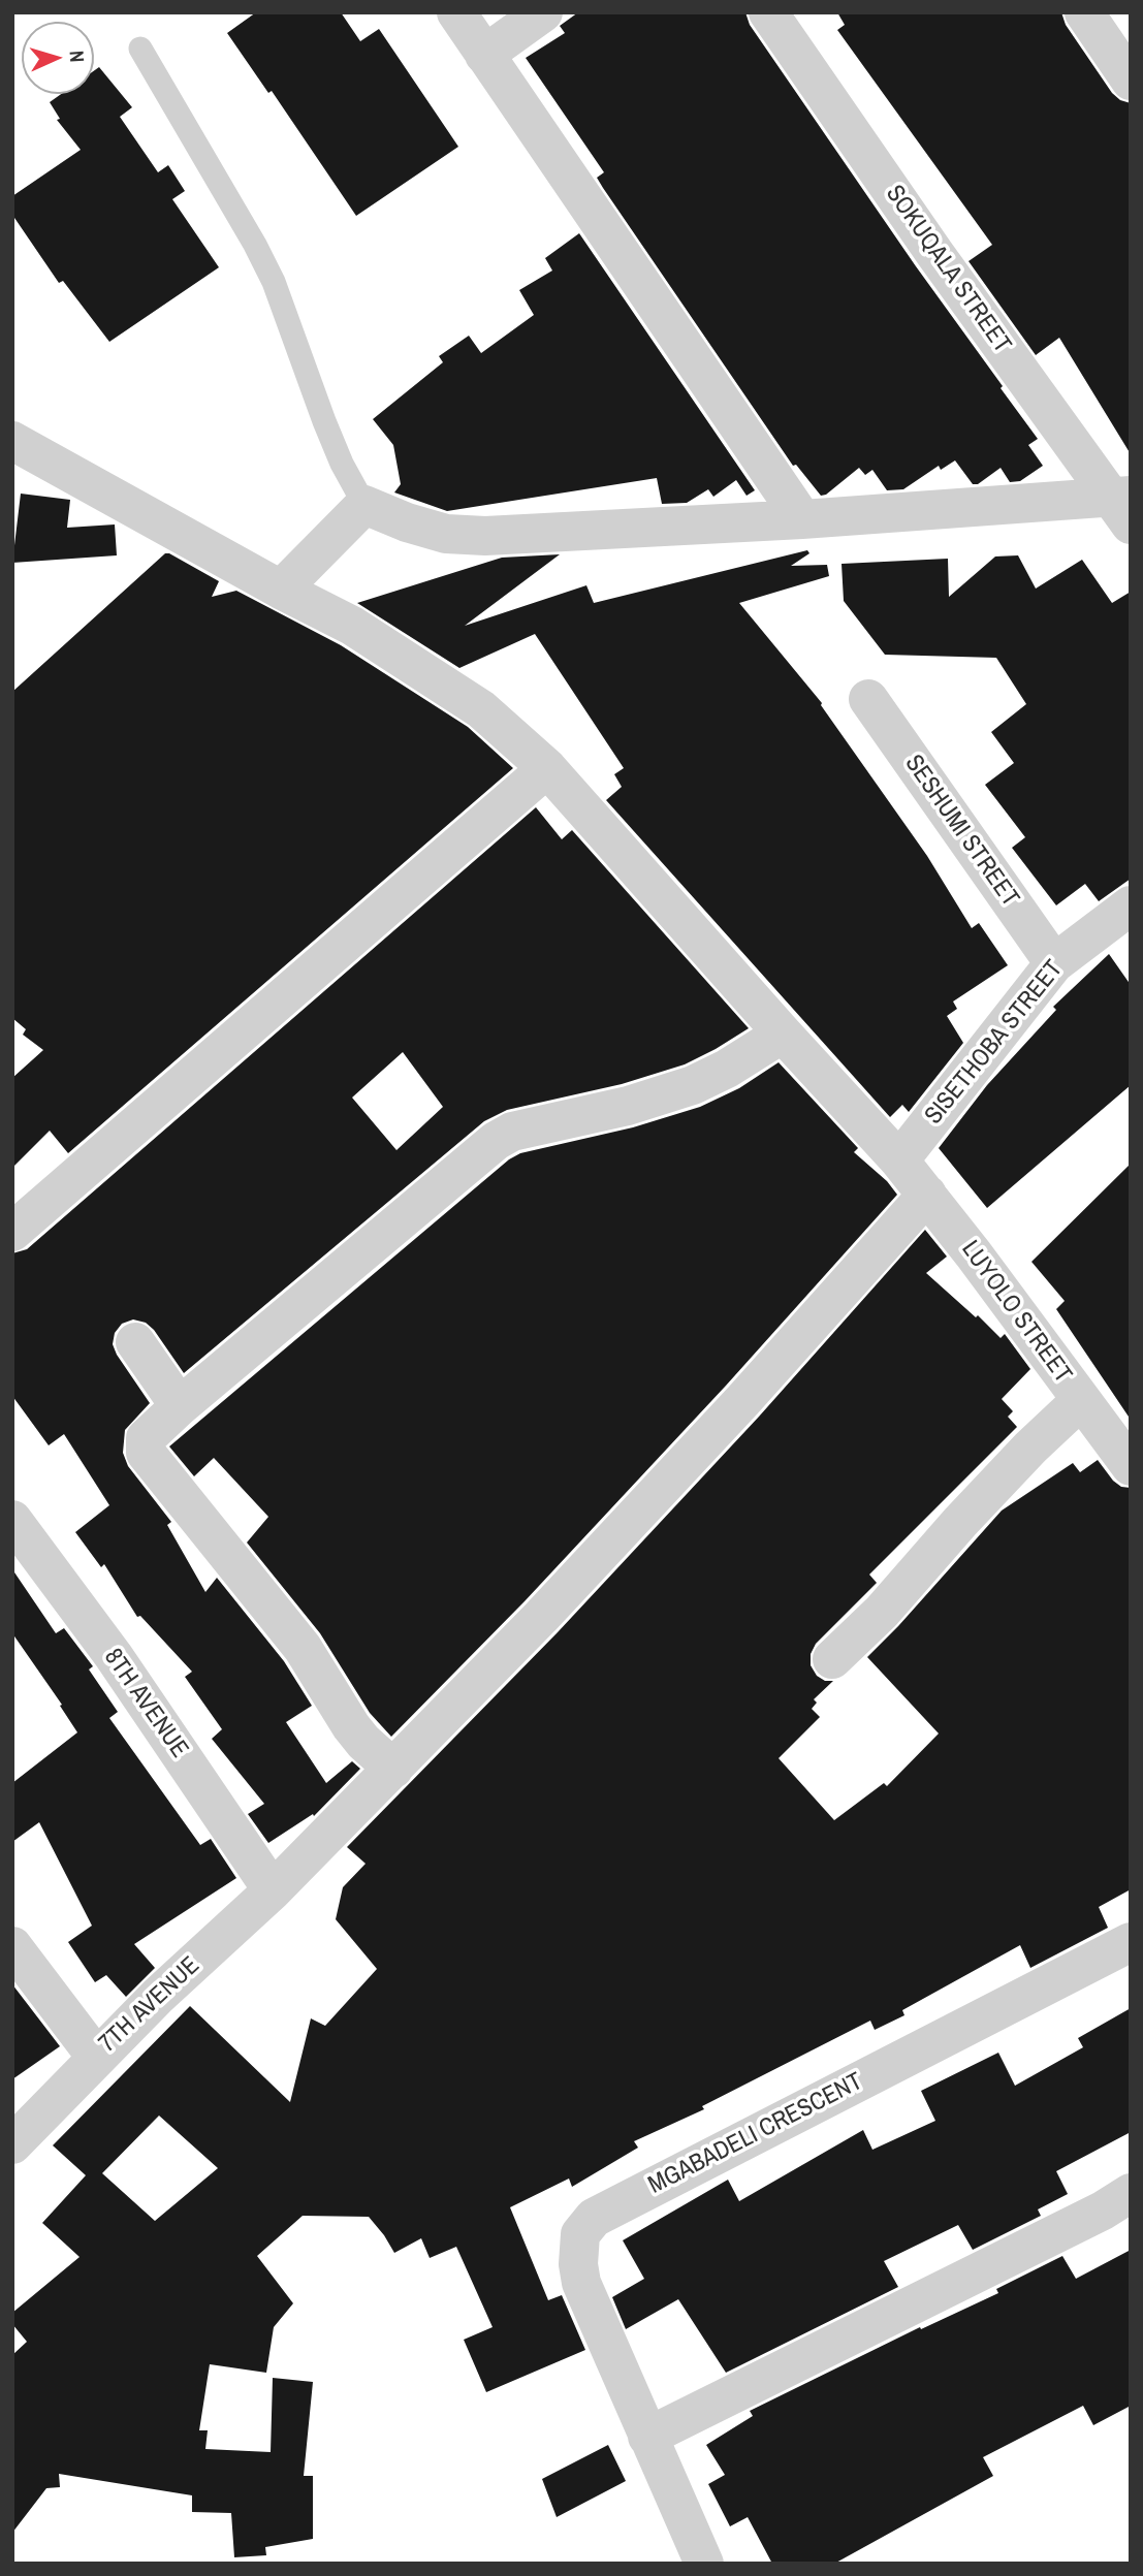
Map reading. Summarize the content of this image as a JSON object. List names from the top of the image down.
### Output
{
  "streets": {
    "street": [
      "SOKUQALA STREET",
      "SESHUMI STREET",
      "SISETHOBA STREET",
      "LUYOLO STREET",
      "8TH AVENUE",
      "7TH AVENUE",
      "MGABADELI CRESCENT"
    ]
  },
  "crossings": [
    ["SESHUMI STREET", "SISETHOBA STREET"],
    ["SISETHOBA STREET", "LUYOLO STREET"],
    ["LUYOLO STREET", "7TH AVENUE"],
    ["8TH AVENUE", "7TH AVENUE"]
  ],
  "north": "right"
}
